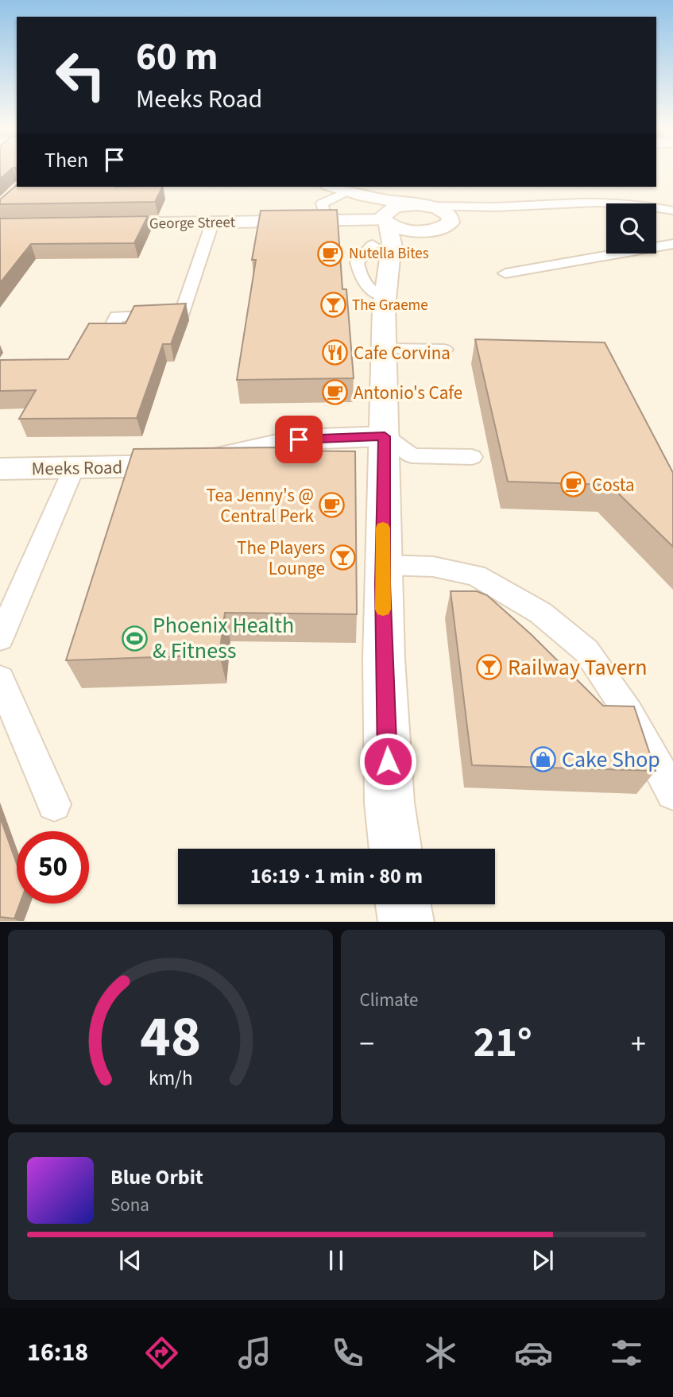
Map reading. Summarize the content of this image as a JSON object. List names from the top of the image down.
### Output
{
  "streets": {
    "main road": ["George Street", "Meeks Road"]
  },
  "places": {
    "cafe": [
      "Nutella Bites",
      "Antonio's Cafe",
      "Costa",
      "Tea Jenny's @ Central Perk"
    ],
    "bar": ["The Graeme", "The Players Lounge", "Railway Tavern"],
    "restaurant": ["Cafe Corvina"],
    "sports": ["Phoenix Health & Fitness"],
    "shop": ["Cake Shop"]
  },
  "page": {
    "turn": ["60 m", "Meeks Road"],
    "then": "Then",
    "limit": "50",
    "trip": "16:19 · 1 min · 80 m",
    "tile": "Climate",
    "heat": ["−", "21°", "+"],
    "song": ["Blue Orbit", "Sona"],
    "tabs": "16:18",
    "gauge": ["48", "km/h"]
  }
}
